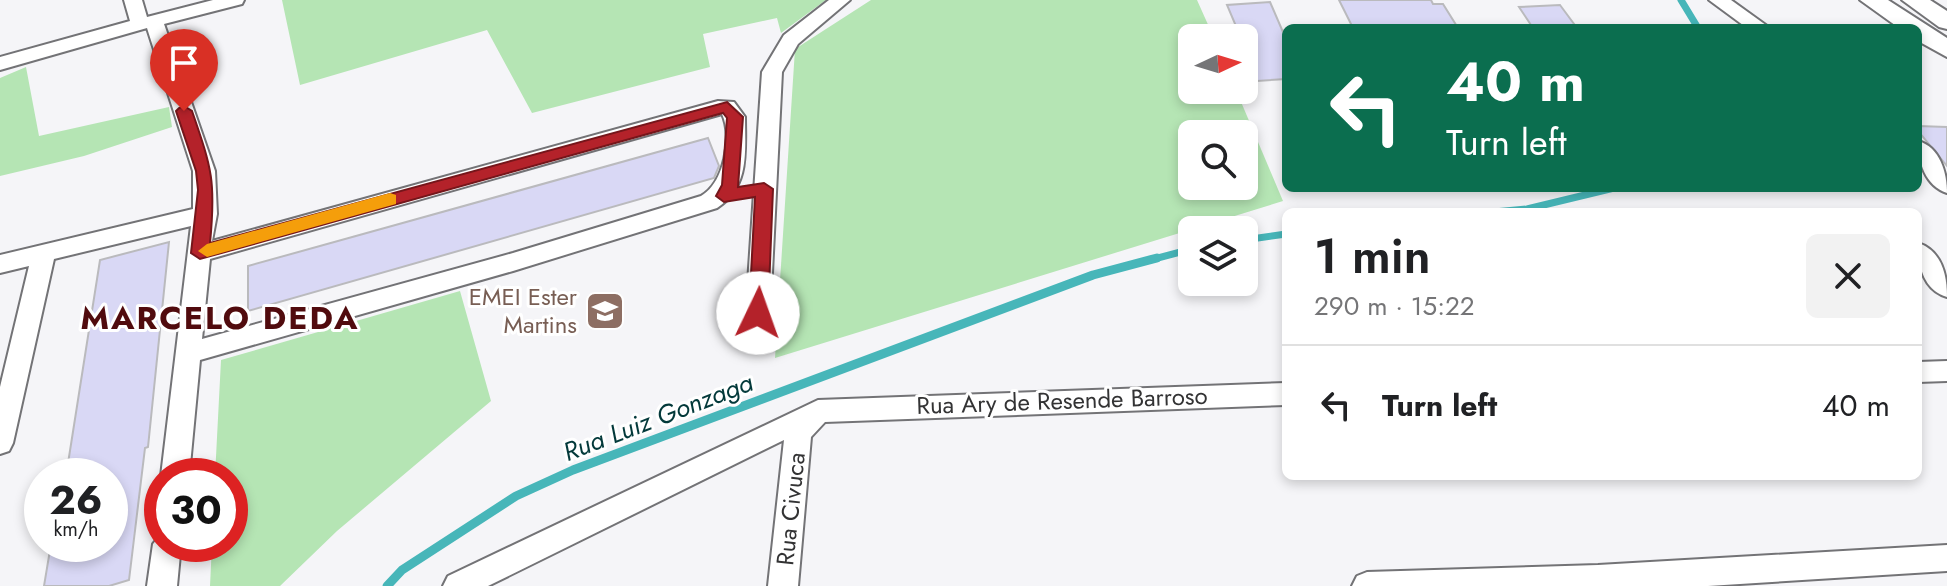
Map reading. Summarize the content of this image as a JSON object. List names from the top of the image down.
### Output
{
  "streets": {
    "street": ["Rua Ary de Resende Barroso", "Rua Civuca"]
  },
  "crossings": [
    ["Rua Ary de Resende Barroso", "Rua Civuca"]
  ],
  "districts": ["MARCELO DEDA"],
  "water": ["Rua Luiz Gonzaga"],
  "places": {
    "school or university": ["EMEI Ester Martins"]
  },
  "north": "right",
  "page": {
    "turn": ["40 m", "Turn left"],
    "heading": ["1 min", "290 m · 15:22"],
    "list": [
      {
        "name": "Turn left",
        "value": "40 m"
      }
    ],
    "speed": "26 km/h",
    "limit": "30"
  }
}
